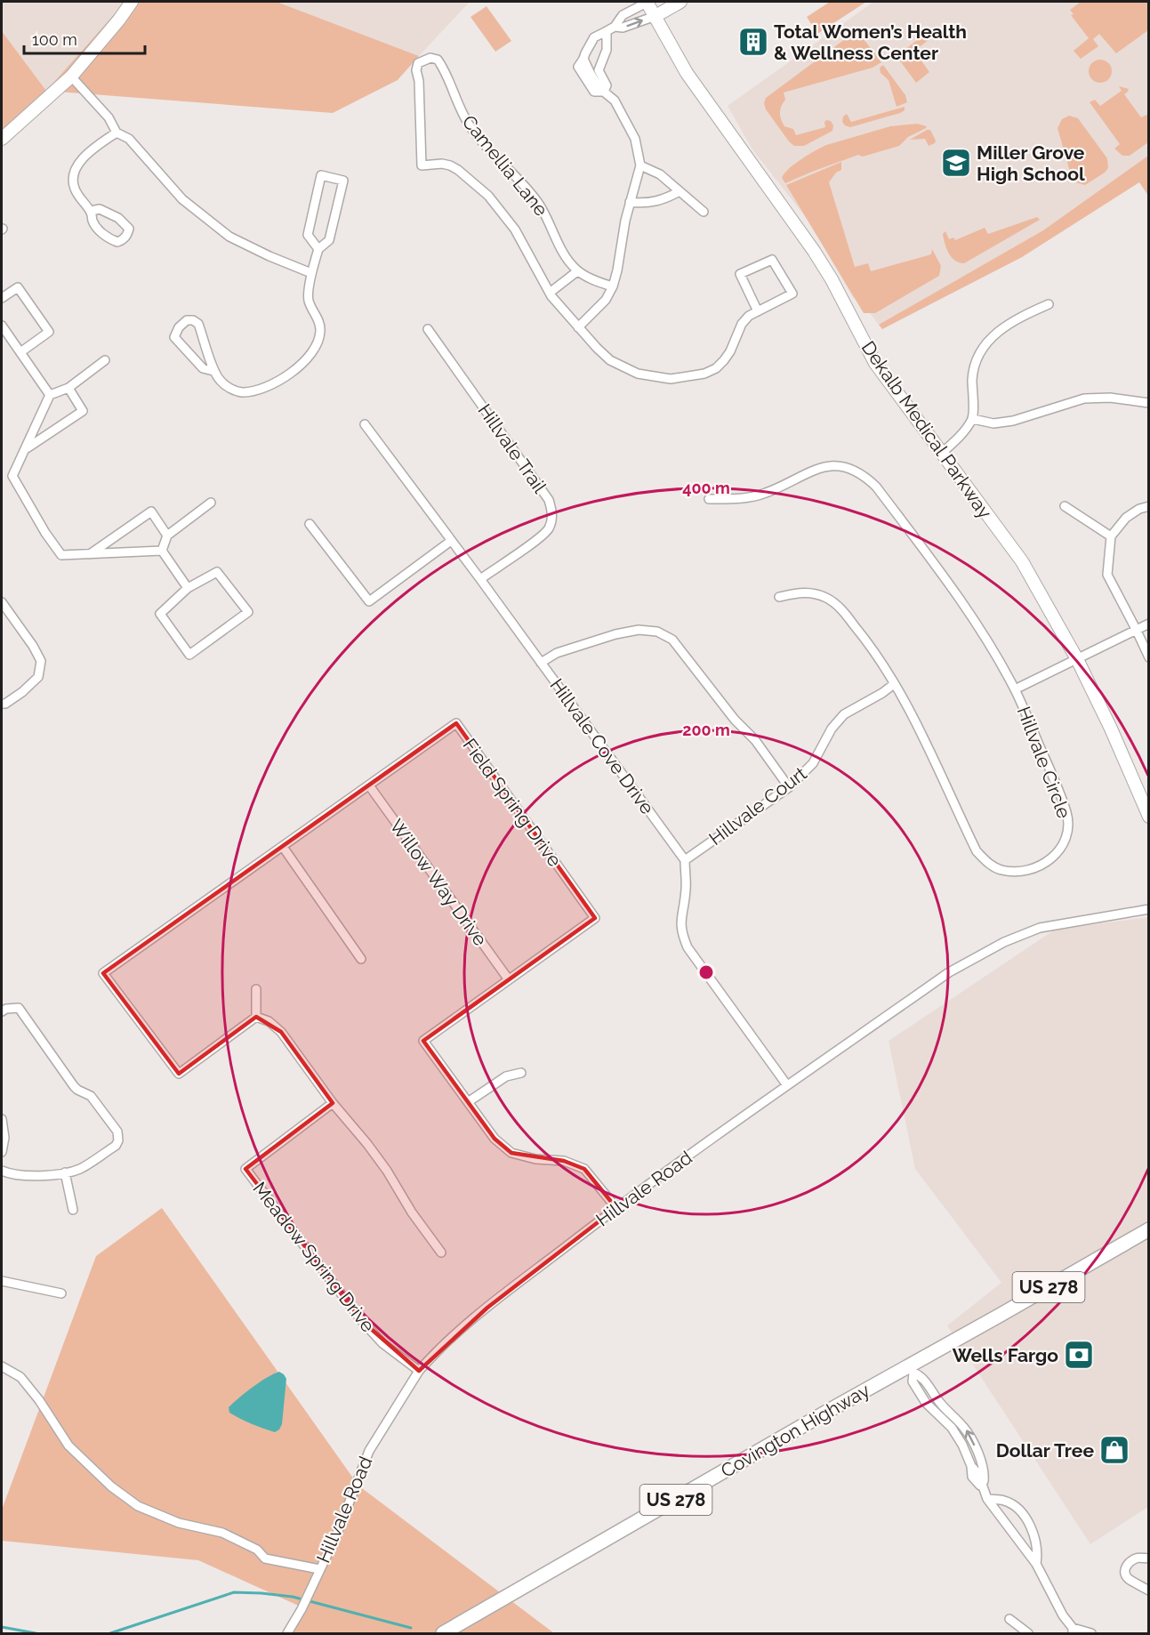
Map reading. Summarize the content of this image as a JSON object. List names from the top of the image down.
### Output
{
  "streets": {
    "main road": ["Dekalb Medical Parkway", "US 278", "Covington Highway"],
    "street": [
      "Camellia Lane",
      "Hillvale Trail",
      "Hillvale Cove Drive",
      "Hillvale Circle",
      "Field Spring Drive",
      "Hillvale Court",
      "Willow Way Drive",
      "Hillvale Road",
      "Meadow Spring Drive"
    ]
  },
  "crossings": [
    ["Hillvale Trail", "Hillvale Cove Drive"],
    ["Hillvale Cove Drive", "Hillvale Court"],
    ["Hillvale Circle", "Hillvale Court"],
    ["Field Spring Drive", "Willow Way Drive"],
    ["Field Spring Drive", "Hillvale Road"],
    ["Hillvale Road", "Meadow Spring Drive"]
  ],
  "places": {
    "building": ["Total Women’s Health & Wellness Center"],
    "school or university": ["Miller Grove High School"],
    "bank": ["Wells Fargo"],
    "shop": ["Dollar Tree"]
  },
  "scale_bar": "100 m",
  "rings": ["400 m", "200 m"]
}
